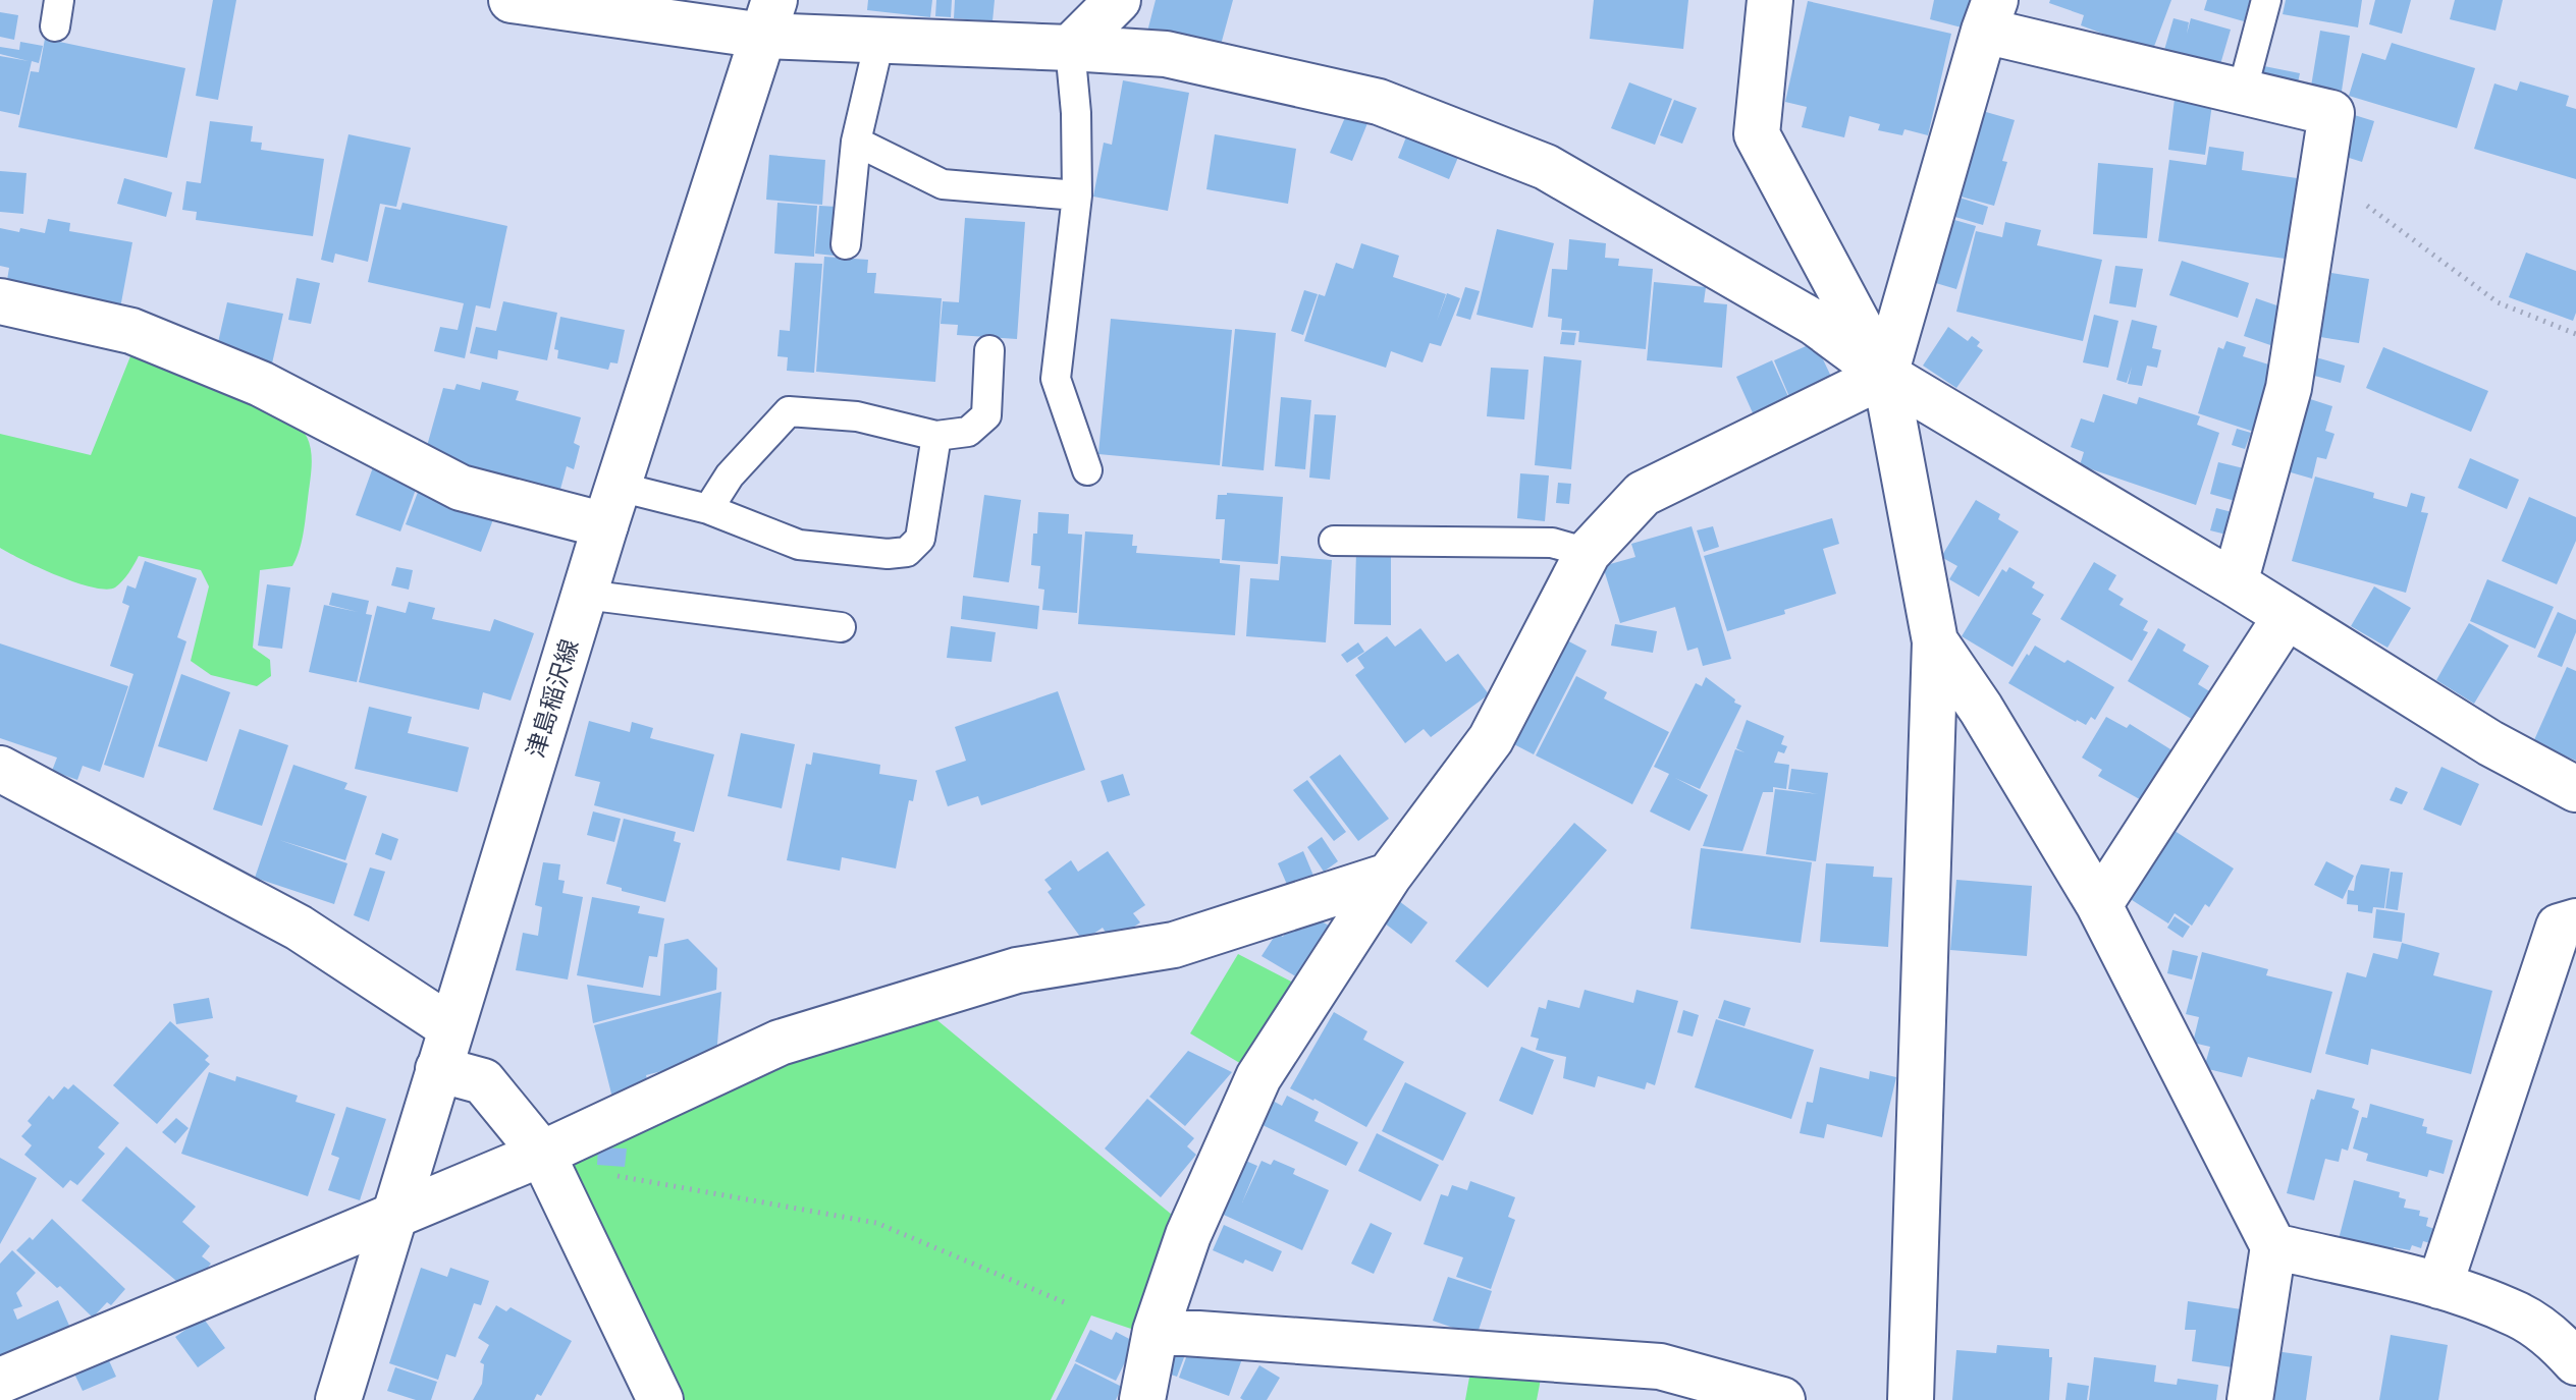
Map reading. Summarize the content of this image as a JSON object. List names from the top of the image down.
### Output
{
  "streets": {
    "street": ["津島稲沢線"]
  }
}
